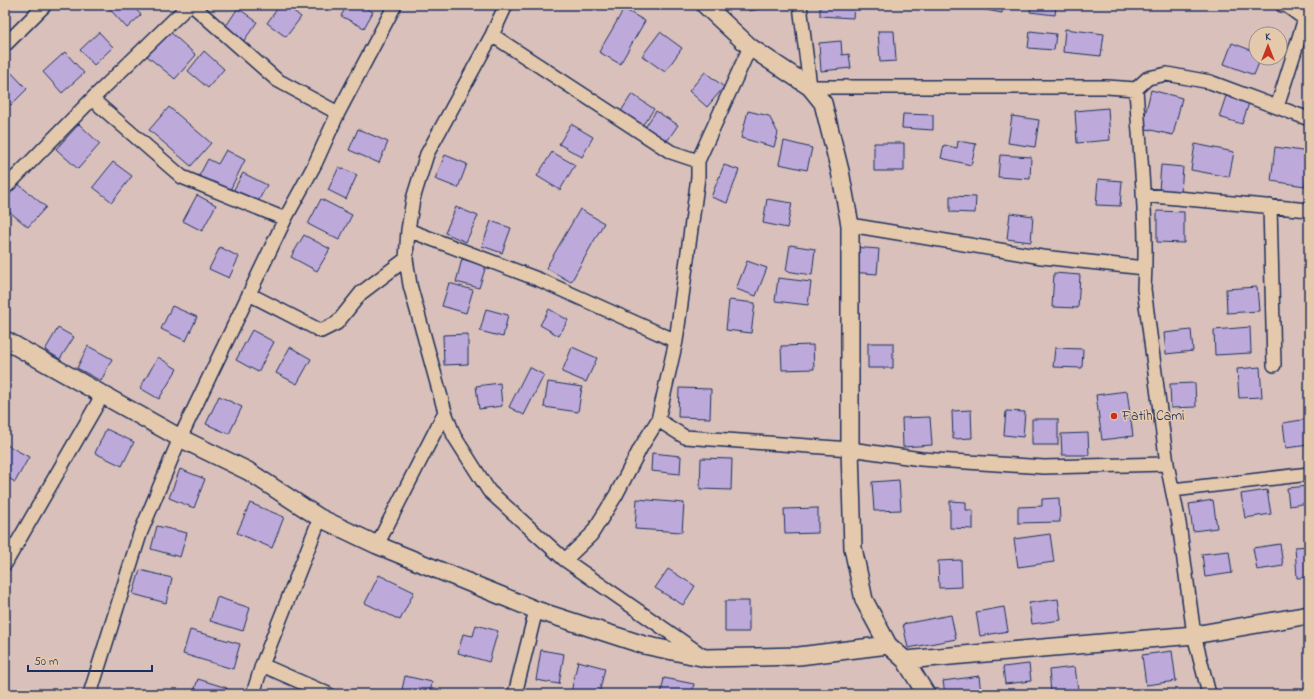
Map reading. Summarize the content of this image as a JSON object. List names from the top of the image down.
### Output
{
  "places": ["Fatih Cami"],
  "scale_bar": "50 m",
  "north": "top"
}
